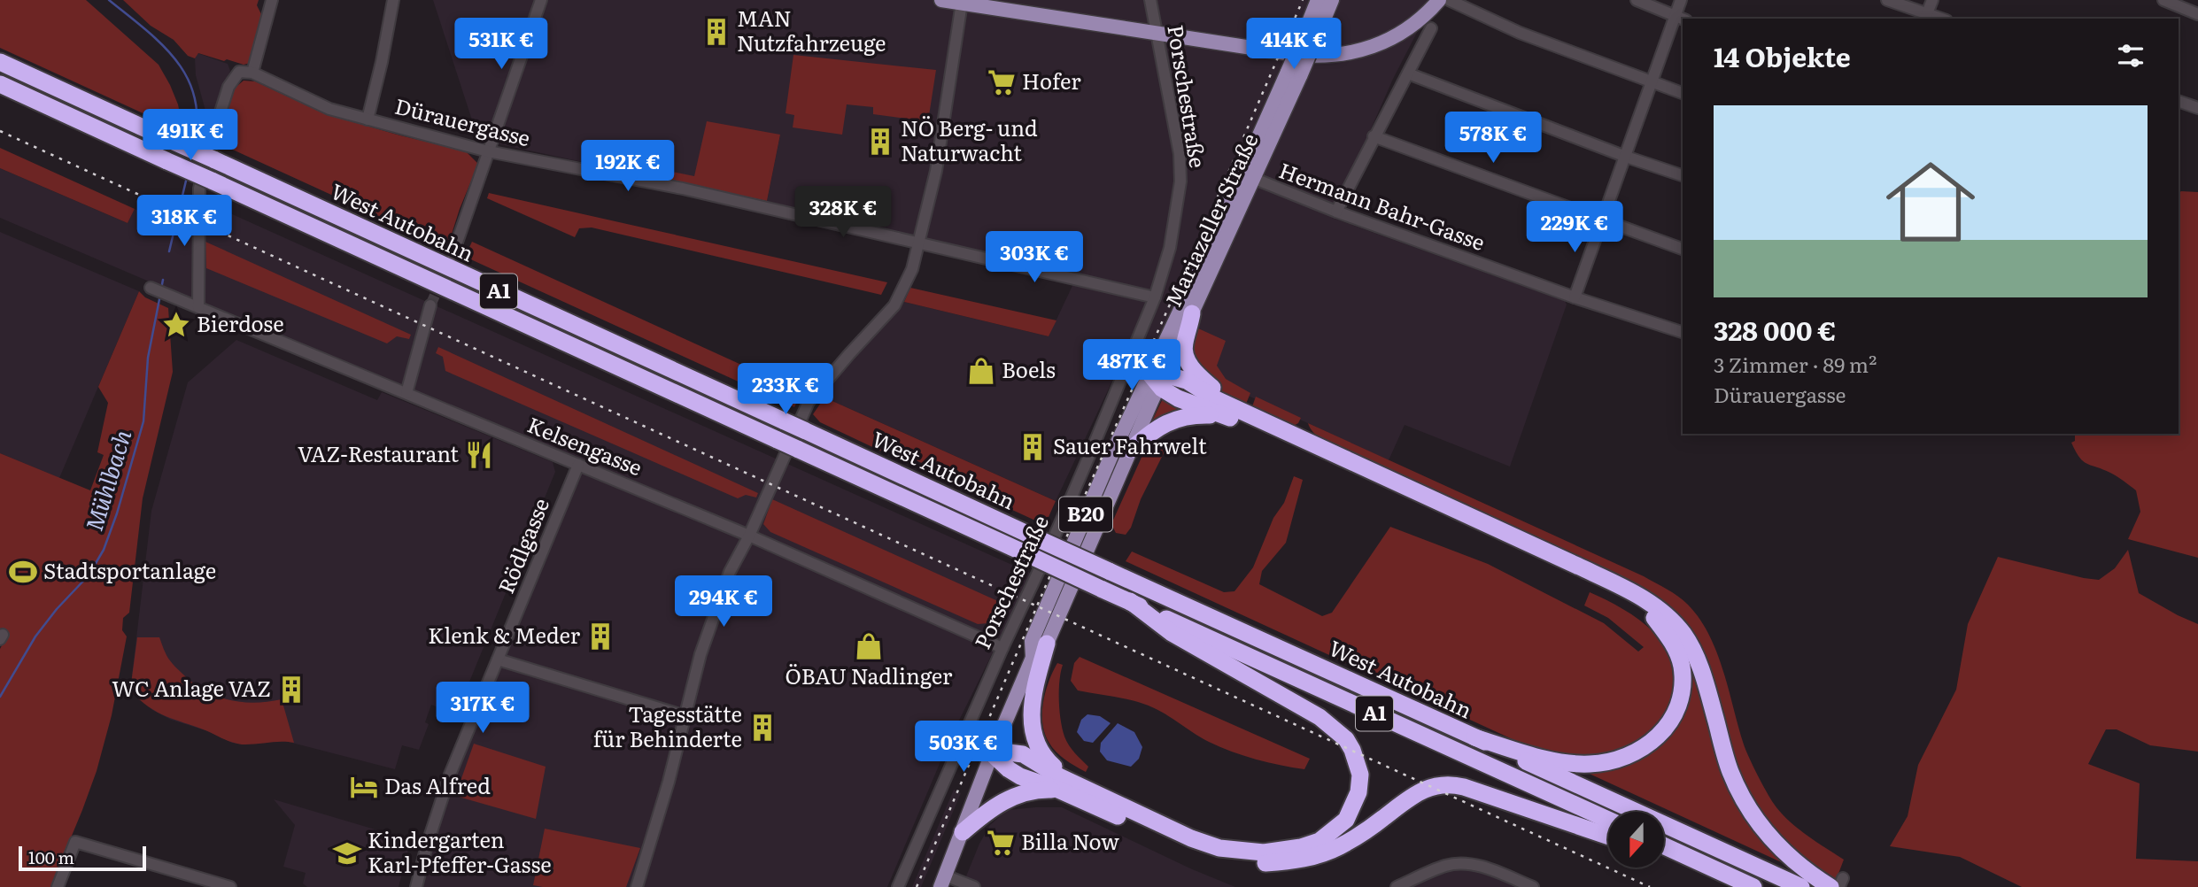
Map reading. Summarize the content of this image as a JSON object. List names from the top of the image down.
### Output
{
  "streets": {
    "highway": ["West Autobahn", "A1"],
    "main road": ["Mariazeller Straße", "B20"],
    "street": [
      "Porschestraße",
      "Dürauergasse",
      "Hermann Bahr-Gasse",
      "Kelsengasse",
      "Rödlgasse"
    ]
  },
  "crossings": [
    ["Porschestraße", "Dürauergasse"],
    ["Porschestraße", "Kelsengasse"],
    ["Dürauergasse", "Kelsengasse"],
    ["Hermann Bahr-Gasse", "Mariazeller Straße"],
    ["Kelsengasse", "Rödlgasse"]
  ],
  "water": ["Mühlbach"],
  "places": {
    "building": [
      "MAN Nutzfahrzeuge",
      "NÖ Berg- und Naturwacht",
      "Sauer Fahrwelt",
      "Klenk & Meder",
      "WC Anlage VAZ",
      "Tagesstätte für Behinderte"
    ],
    "supermarket": ["Hofer", "Billa Now"],
    "place": ["Bierdose"],
    "shop": ["Boels", "ÖBAU Nadlinger"],
    "restaurant": ["VAZ-Restaurant"],
    "sports": ["Stadtsportanlage"],
    "hotel": ["Das Alfred"],
    "school or university": ["Kindergarten Karl-Pfeffer-Gasse"]
  },
  "scale_bar": "100 m",
  "north": "bottom",
  "page": {
    "price": [
      "531K €",
      "414K €",
      "491K €",
      "578K €",
      "192K €",
      "328K €",
      "318K €",
      "229K €",
      "303K €",
      "487K €",
      "233K €",
      "294K €",
      "317K €",
      "503K €"
    ],
    "heading": "14 Objekte",
    "list": [
      {
        "name": "328 000 €",
        "note": "3 Zimmer · 89 m² · Dürauergasse"
      }
    ],
    "scale": "100 m"
  }
}
